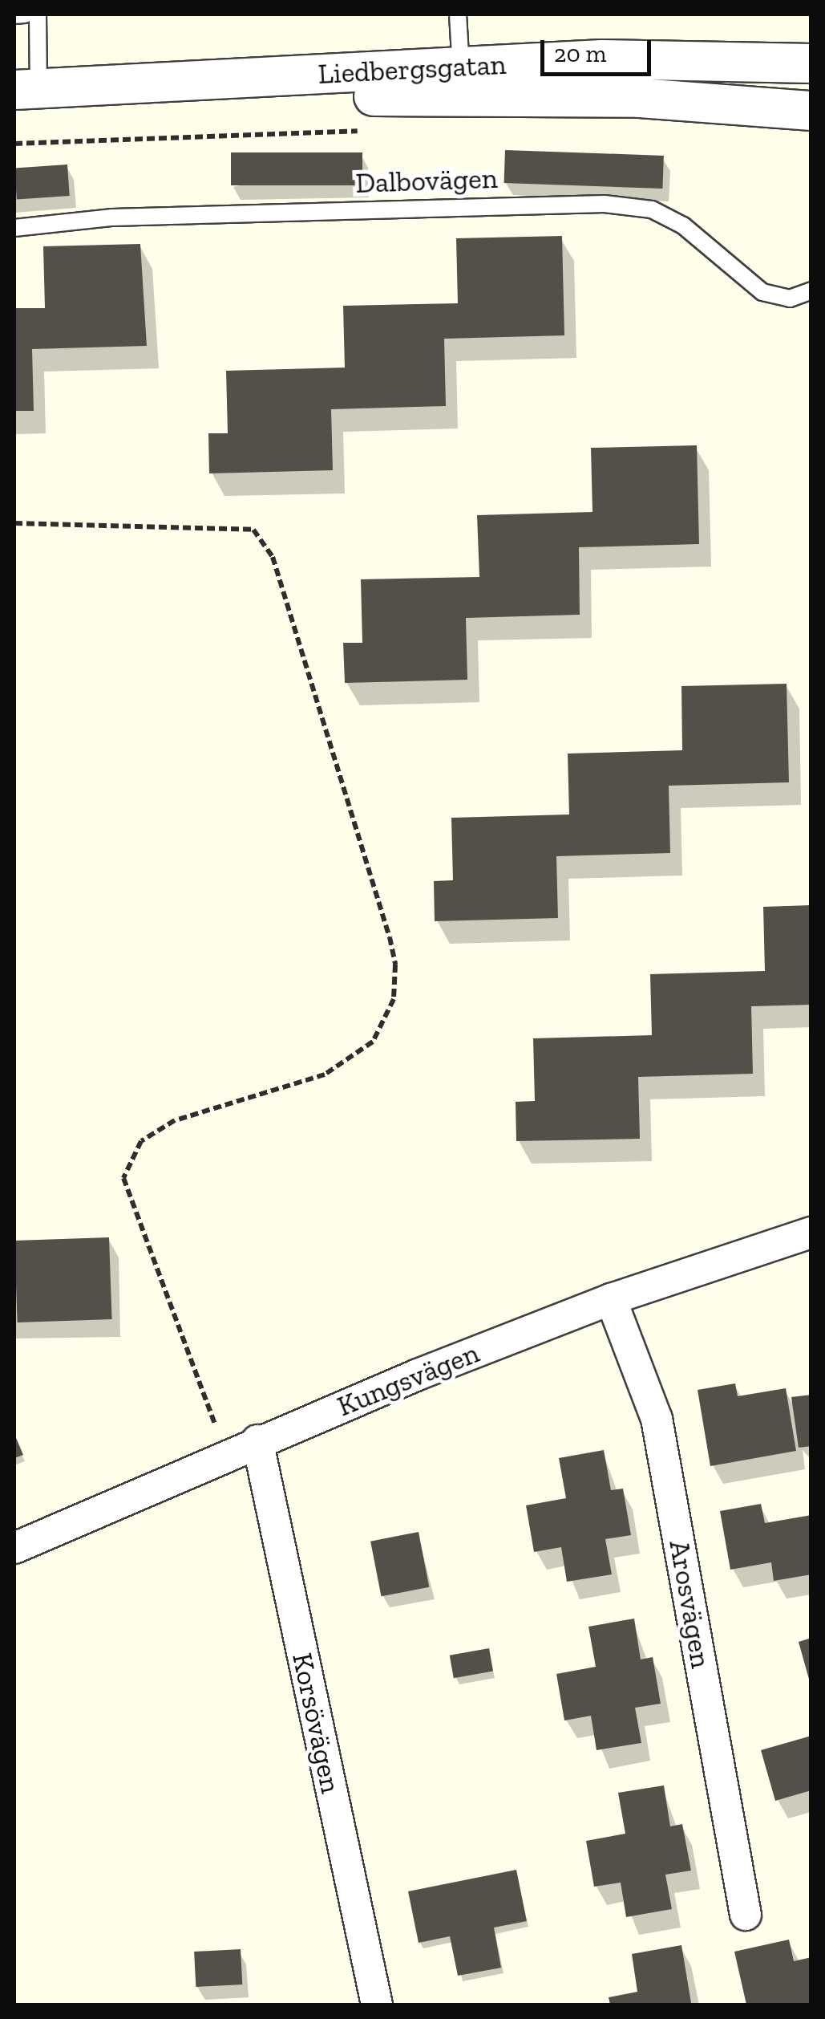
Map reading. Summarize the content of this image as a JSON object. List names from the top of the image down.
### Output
{
  "streets": {
    "street": [
      "Liedbergsgatan",
      "Kungsvägen",
      "Arosvägen",
      "Korsövägen"
    ],
    "lane": ["Dalbovägen"]
  },
  "crossings": [
    ["Kungsvägen", "Arosvägen"],
    ["Kungsvägen", "Korsövägen"]
  ],
  "scale_bar": "20 m"
}
